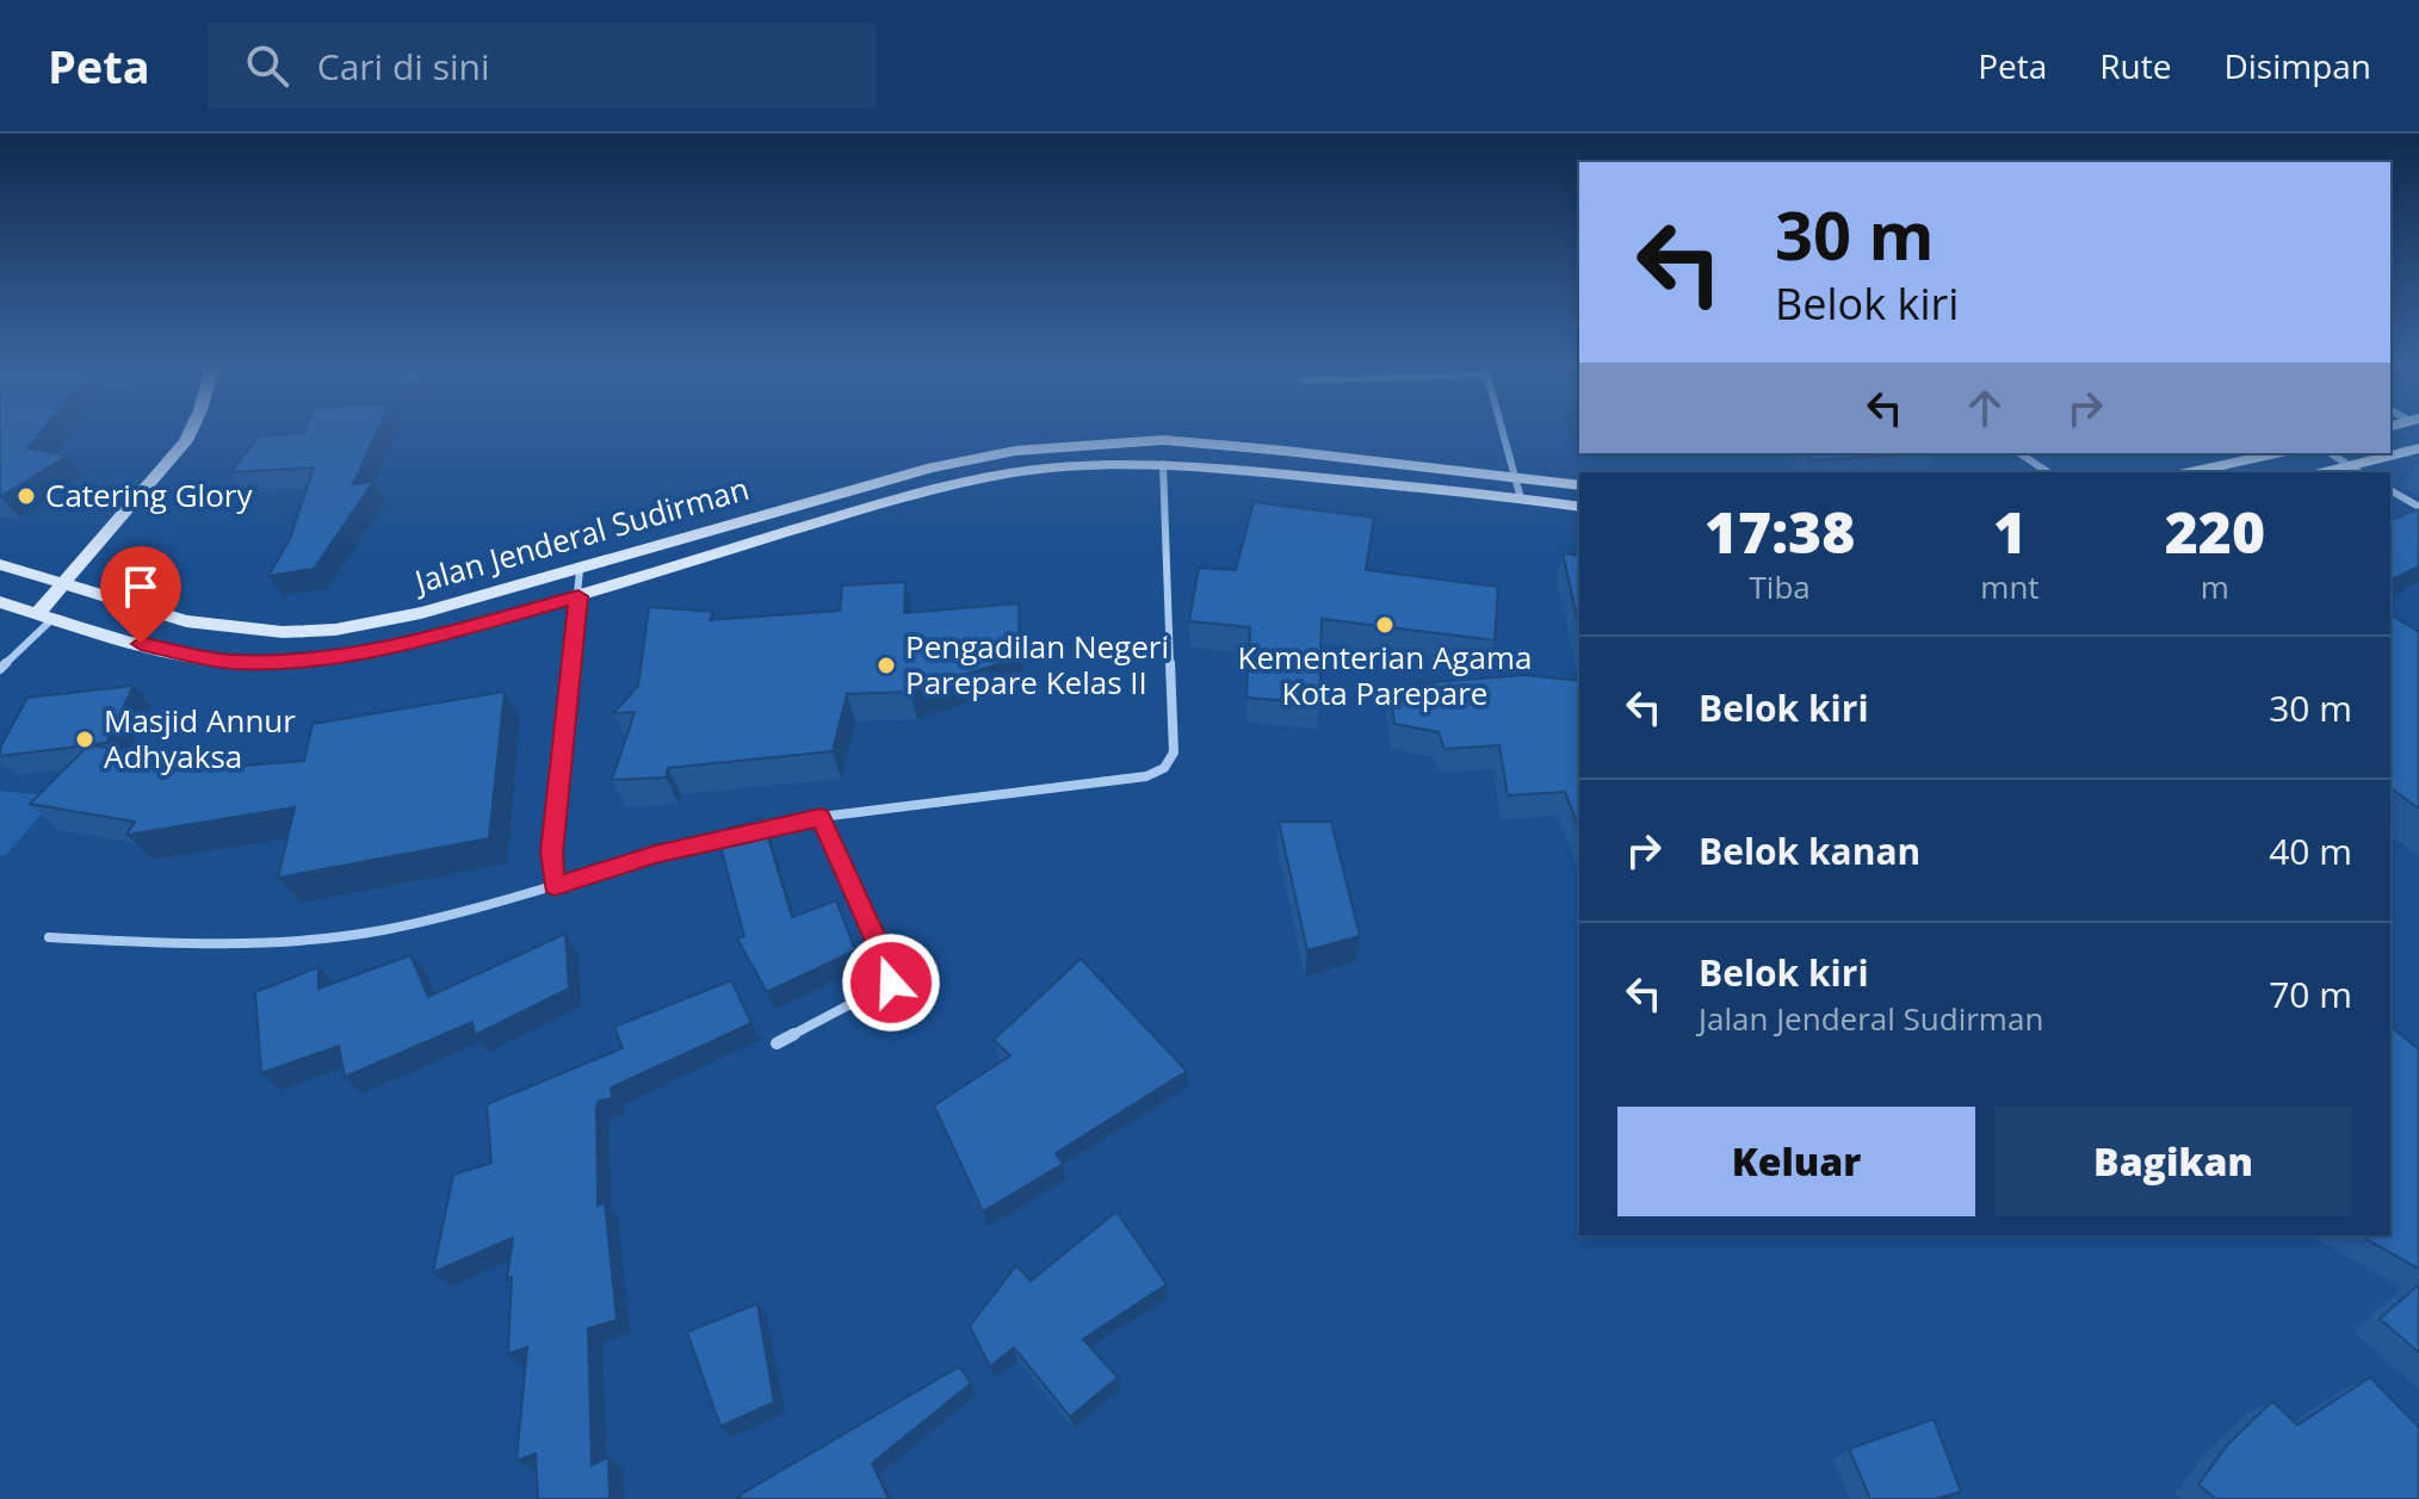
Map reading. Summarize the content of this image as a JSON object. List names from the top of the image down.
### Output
{
  "streets": {
    "main road": ["Jalan Jenderal Sudirman"]
  },
  "places": [
    "Catering Glory",
    "Kementerian Agama Kota Parepare",
    "Pengadilan Negeri Parepare Kelas II",
    "Masjid Annur Adhyaksa"
  ],
  "page": {
    "header": "Peta",
    "search": "Cari di sini",
    "nav": ["Peta", "Rute", "Disimpan"],
    "turn": ["30 m", "Belok kiri"],
    "eta": [
      "17:38",
      "Tiba",
      "1",
      "mnt",
      "220",
      "m"
    ],
    "list": [
      {
        "name": "Belok kiri",
        "value": "30 m"
      },
      {
        "name": "Belok kanan",
        "value": "40 m"
      },
      {
        "name": "Belok kiri",
        "note": "Jalan Jenderal Sudirman",
        "value": "70 m"
      }
    ],
    "buttons": ["Keluar", "Bagikan"]
  }
}
